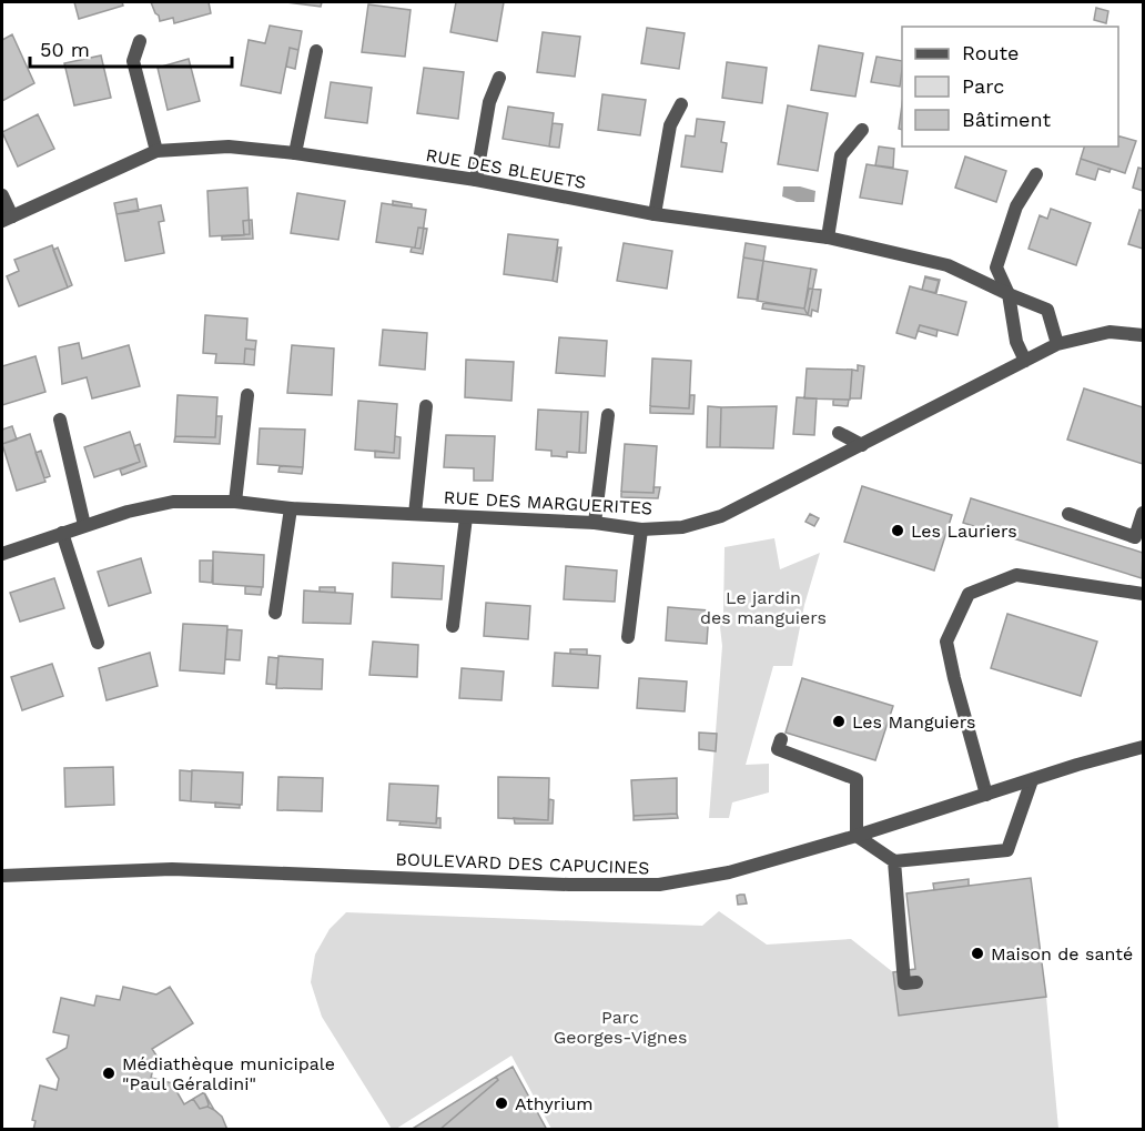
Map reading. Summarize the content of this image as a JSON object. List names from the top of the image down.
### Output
{
  "streets": {
    "street": ["RUE DES BLEUETS", "RUE DES MARGUERITES", "BOULEVARD DES CAPUCINES"]
  },
  "crossings": [
    ["RUE DES BLEUETS", "RUE DES MARGUERITES"]
  ],
  "parks": ["Le jardin des manguiers", "Parc Georges-Vignes"],
  "places": [
    "Les Lauriers",
    "Les Manguiers",
    "Maison de santé",
    "Médiathèque municipale \"Paul Géraldini\"",
    "Athyrium"
  ],
  "legend": ["Route", "Parc", "Bâtiment"],
  "scale_bar": "50 m"
}
